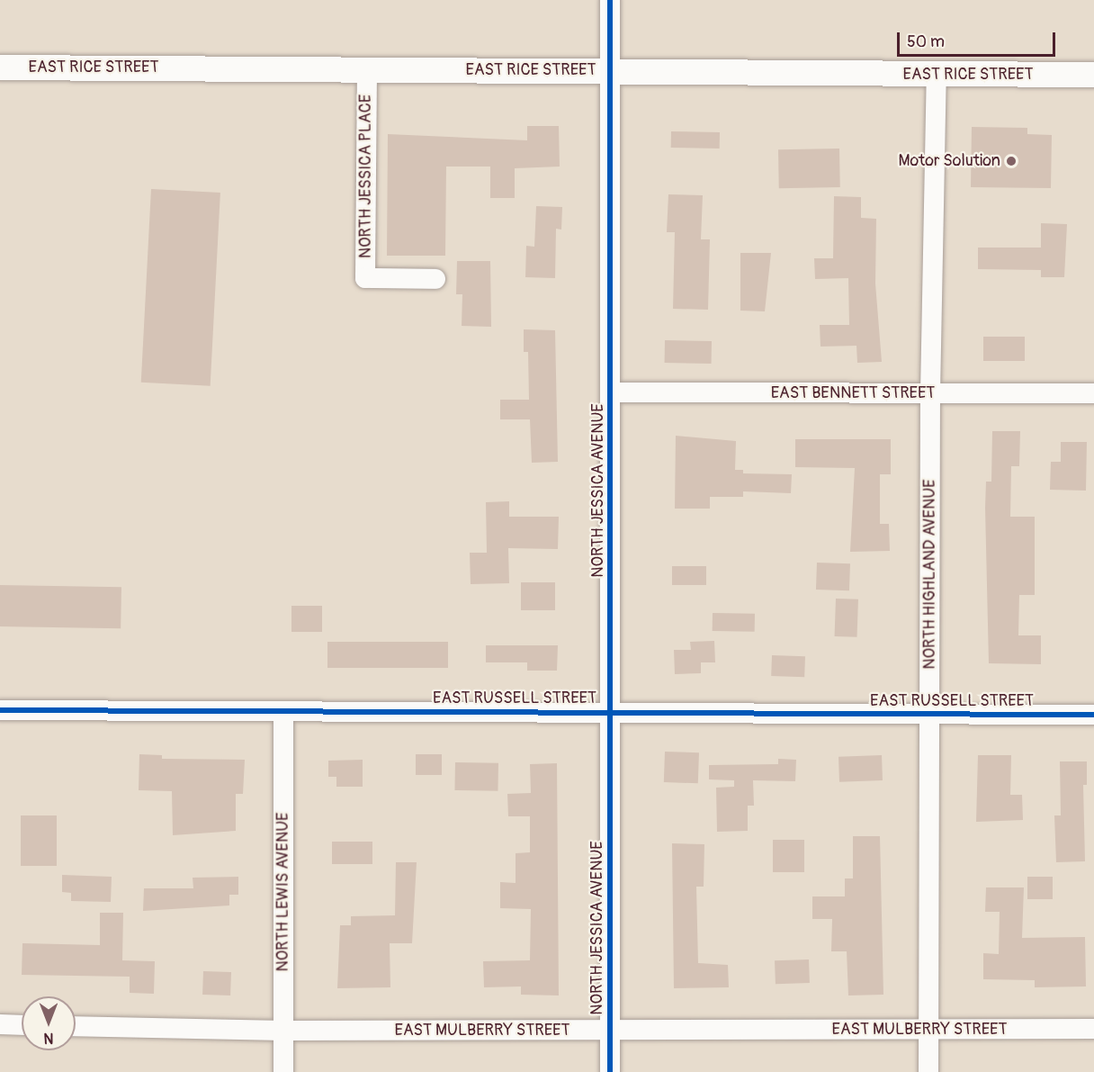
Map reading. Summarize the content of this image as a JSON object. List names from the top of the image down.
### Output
{
  "streets": {
    "main road": ["EAST RICE STREET"],
    "street": [
      "NORTH JESSICA PLACE",
      "EAST BENNETT STREET",
      "NORTH JESSICA AVENUE",
      "NORTH HIGHLAND AVENUE",
      "EAST RUSSELL STREET",
      "NORTH LEWIS AVENUE",
      "EAST MULBERRY STREET"
    ]
  },
  "crossings": [
    ["EAST RICE STREET", "NORTH JESSICA PLACE"],
    ["EAST RICE STREET", "NORTH JESSICA AVENUE"],
    ["EAST RICE STREET", "NORTH HIGHLAND AVENUE"],
    ["EAST BENNETT STREET", "NORTH JESSICA AVENUE"],
    ["EAST BENNETT STREET", "NORTH HIGHLAND AVENUE"],
    ["NORTH JESSICA AVENUE", "EAST RUSSELL STREET"],
    ["NORTH JESSICA AVENUE", "EAST MULBERRY STREET"],
    ["NORTH HIGHLAND AVENUE", "EAST RUSSELL STREET"],
    ["NORTH HIGHLAND AVENUE", "EAST MULBERRY STREET"],
    ["EAST RUSSELL STREET", "NORTH LEWIS AVENUE"],
    ["NORTH LEWIS AVENUE", "EAST MULBERRY STREET"]
  ],
  "places": ["Motor Solution"],
  "scale_bar": "50 m",
  "north": "bottom"
}
